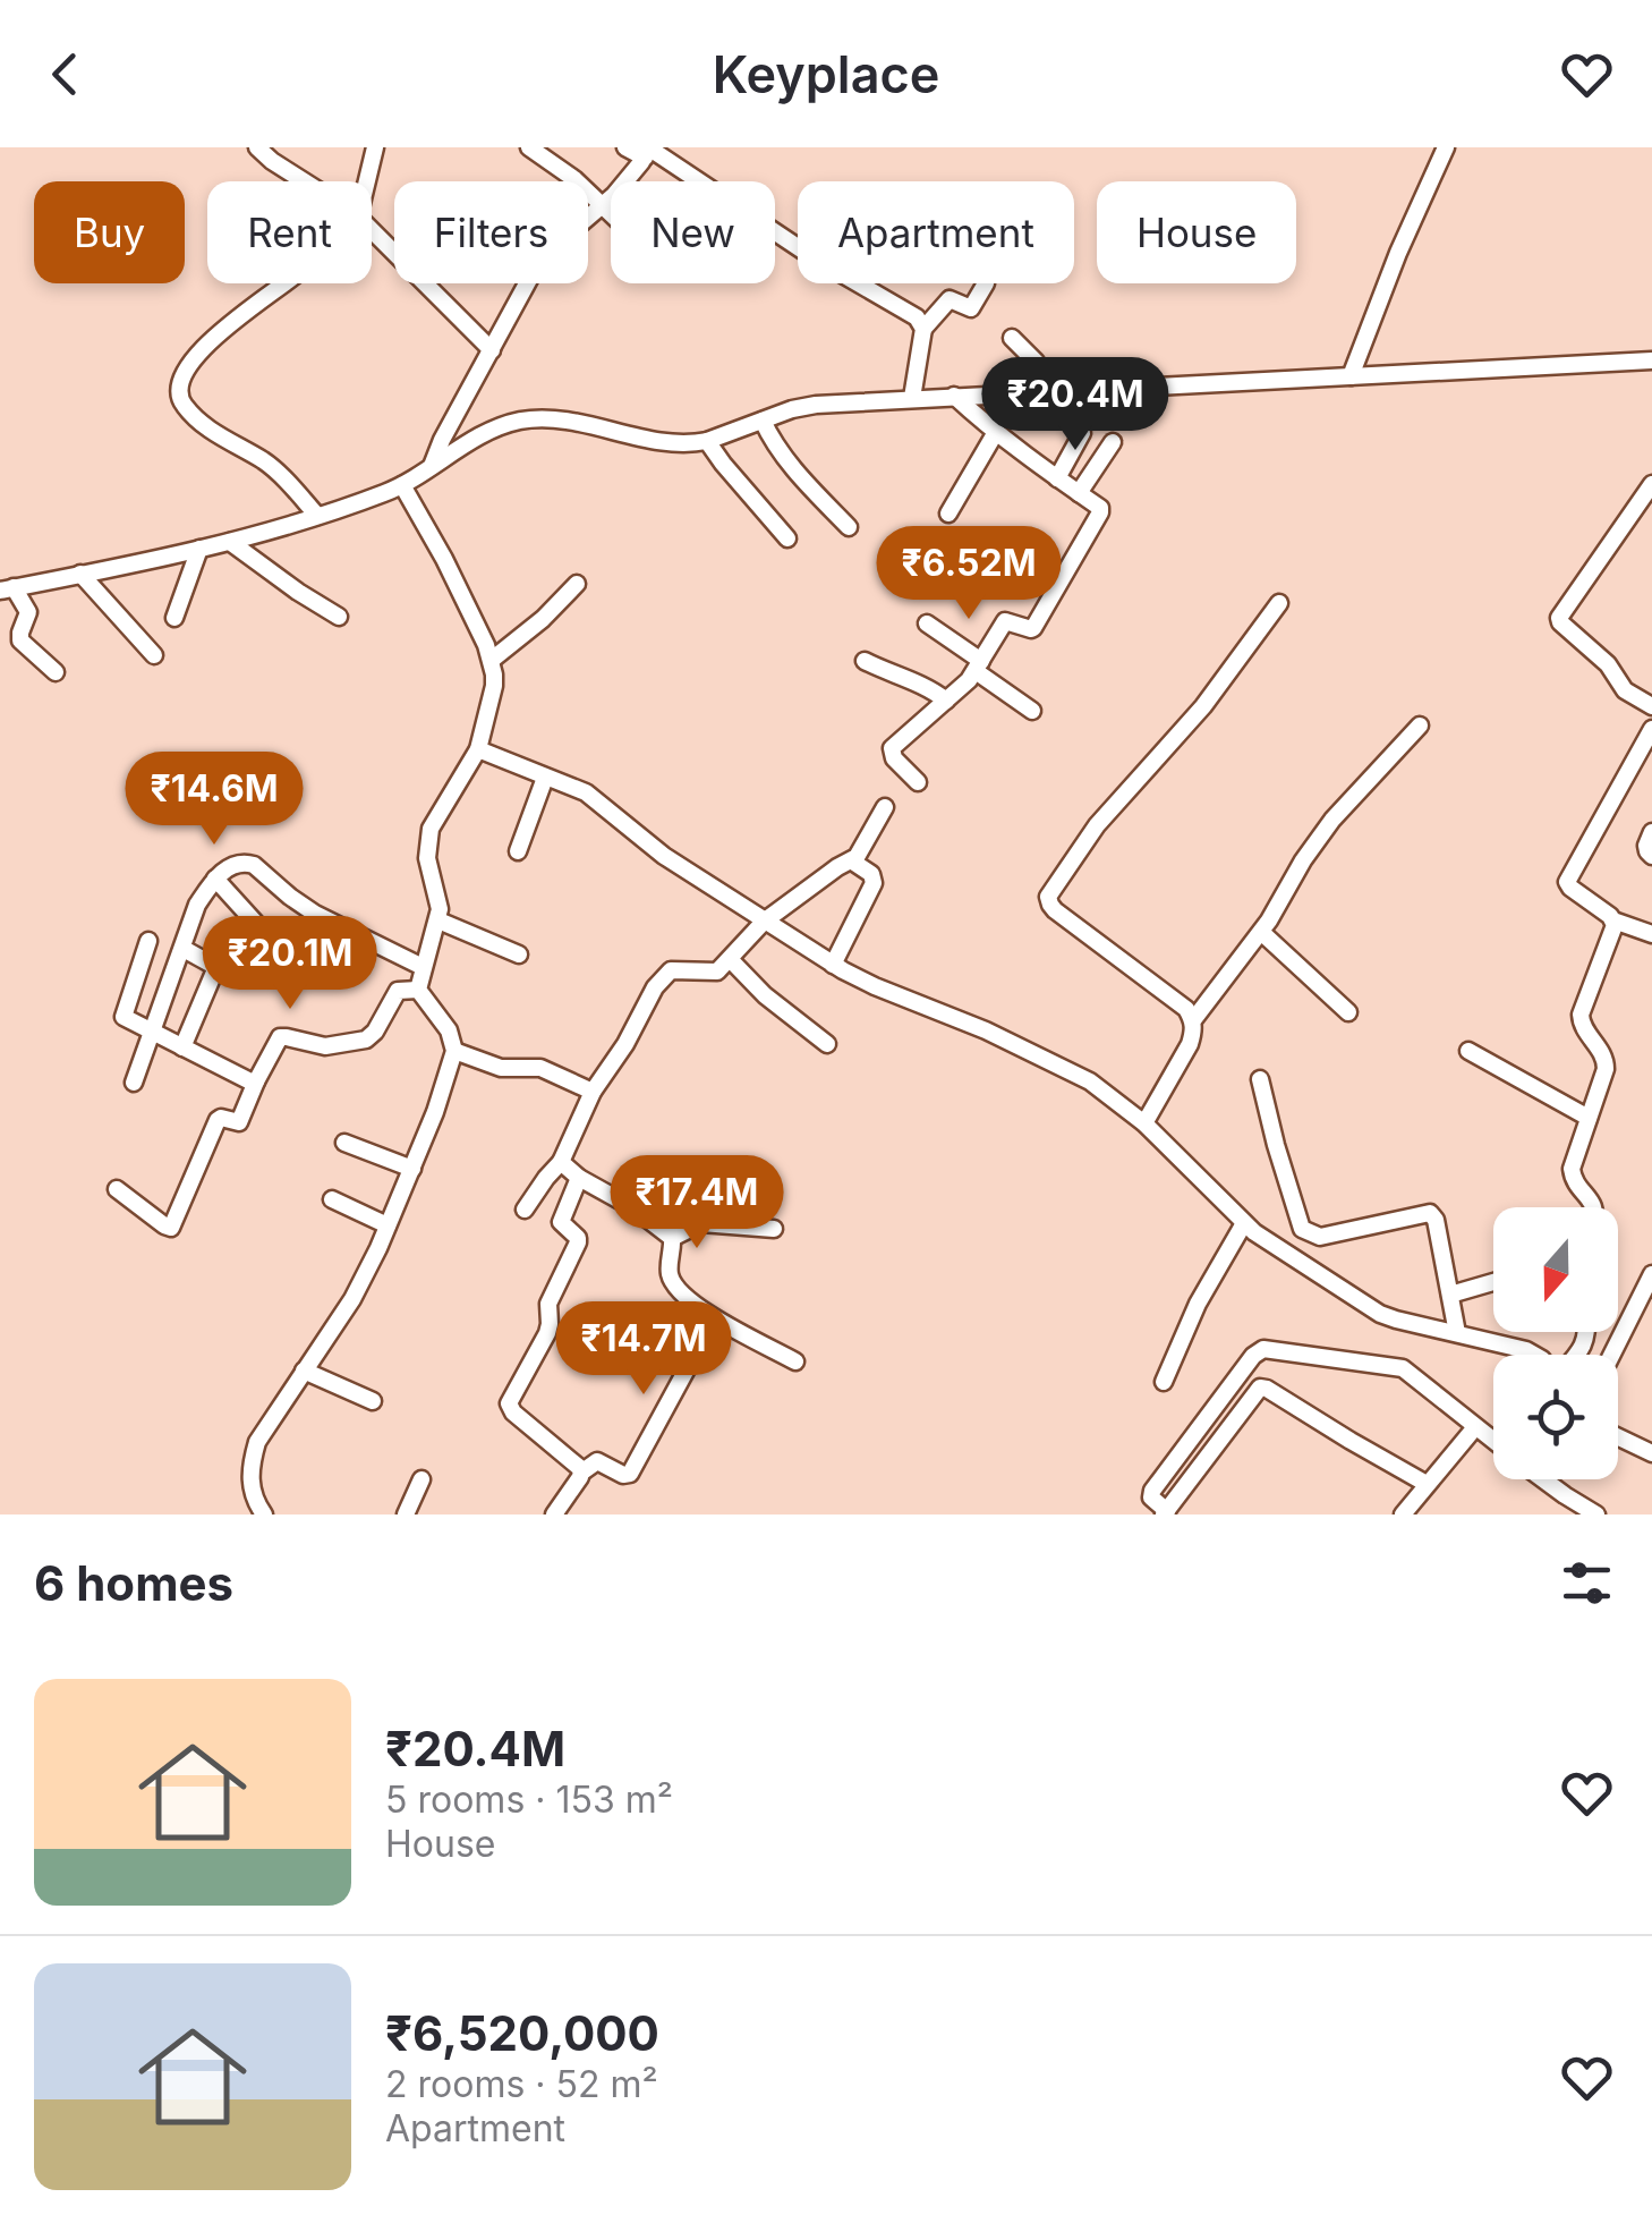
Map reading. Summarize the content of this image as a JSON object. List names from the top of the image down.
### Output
{
  "north": "bottom",
  "page": {
    "header": "Keyplace",
    "chip": [
      "Buy",
      "Rent",
      "Filters",
      "New",
      "Apartment",
      "House"
    ],
    "price": [
      "₹20.4M",
      "₹6.52M",
      "₹14.6M",
      "₹20.1M",
      "₹17.4M",
      "₹14.7M"
    ],
    "heading": "6 homes",
    "list": [
      {
        "name": "₹20.4M",
        "note": "5 rooms · 153 m² · House"
      },
      {
        "name": "₹6,520,000",
        "note": "2 rooms · 52 m² · Apartment"
      }
    ]
  }
}
